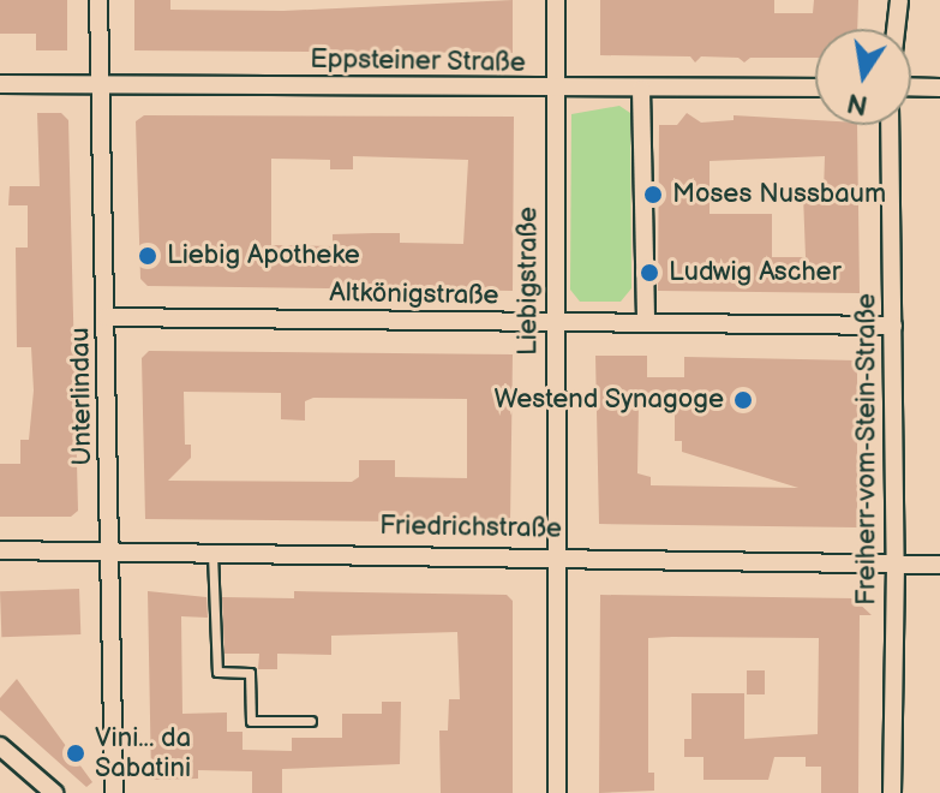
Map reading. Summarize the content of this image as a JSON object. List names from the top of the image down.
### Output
{
  "streets": {
    "street": [
      "Eppsteiner Straße",
      "Liebigstraße",
      "Altkönigstraße",
      "Unterlindau",
      "Freiherr-vom-Stein-Straße",
      "Friedrichstraße"
    ]
  },
  "crossings": [
    ["Eppsteiner Straße", "Liebigstraße"],
    ["Eppsteiner Straße", "Unterlindau"],
    ["Liebigstraße", "Altkönigstraße"],
    ["Liebigstraße", "Friedrichstraße"],
    ["Altkönigstraße", "Unterlindau"],
    ["Altkönigstraße", "Freiherr-vom-Stein-Straße"],
    ["Unterlindau", "Friedrichstraße"],
    ["Freiherr-vom-Stein-Straße", "Friedrichstraße"]
  ],
  "places": [
    "Moses Nussbaum",
    "Liebig Apotheke",
    "Ludwig Ascher",
    "Westend Synagoge",
    "Vini... da Sabatini"
  ],
  "north": "bottom"
}
